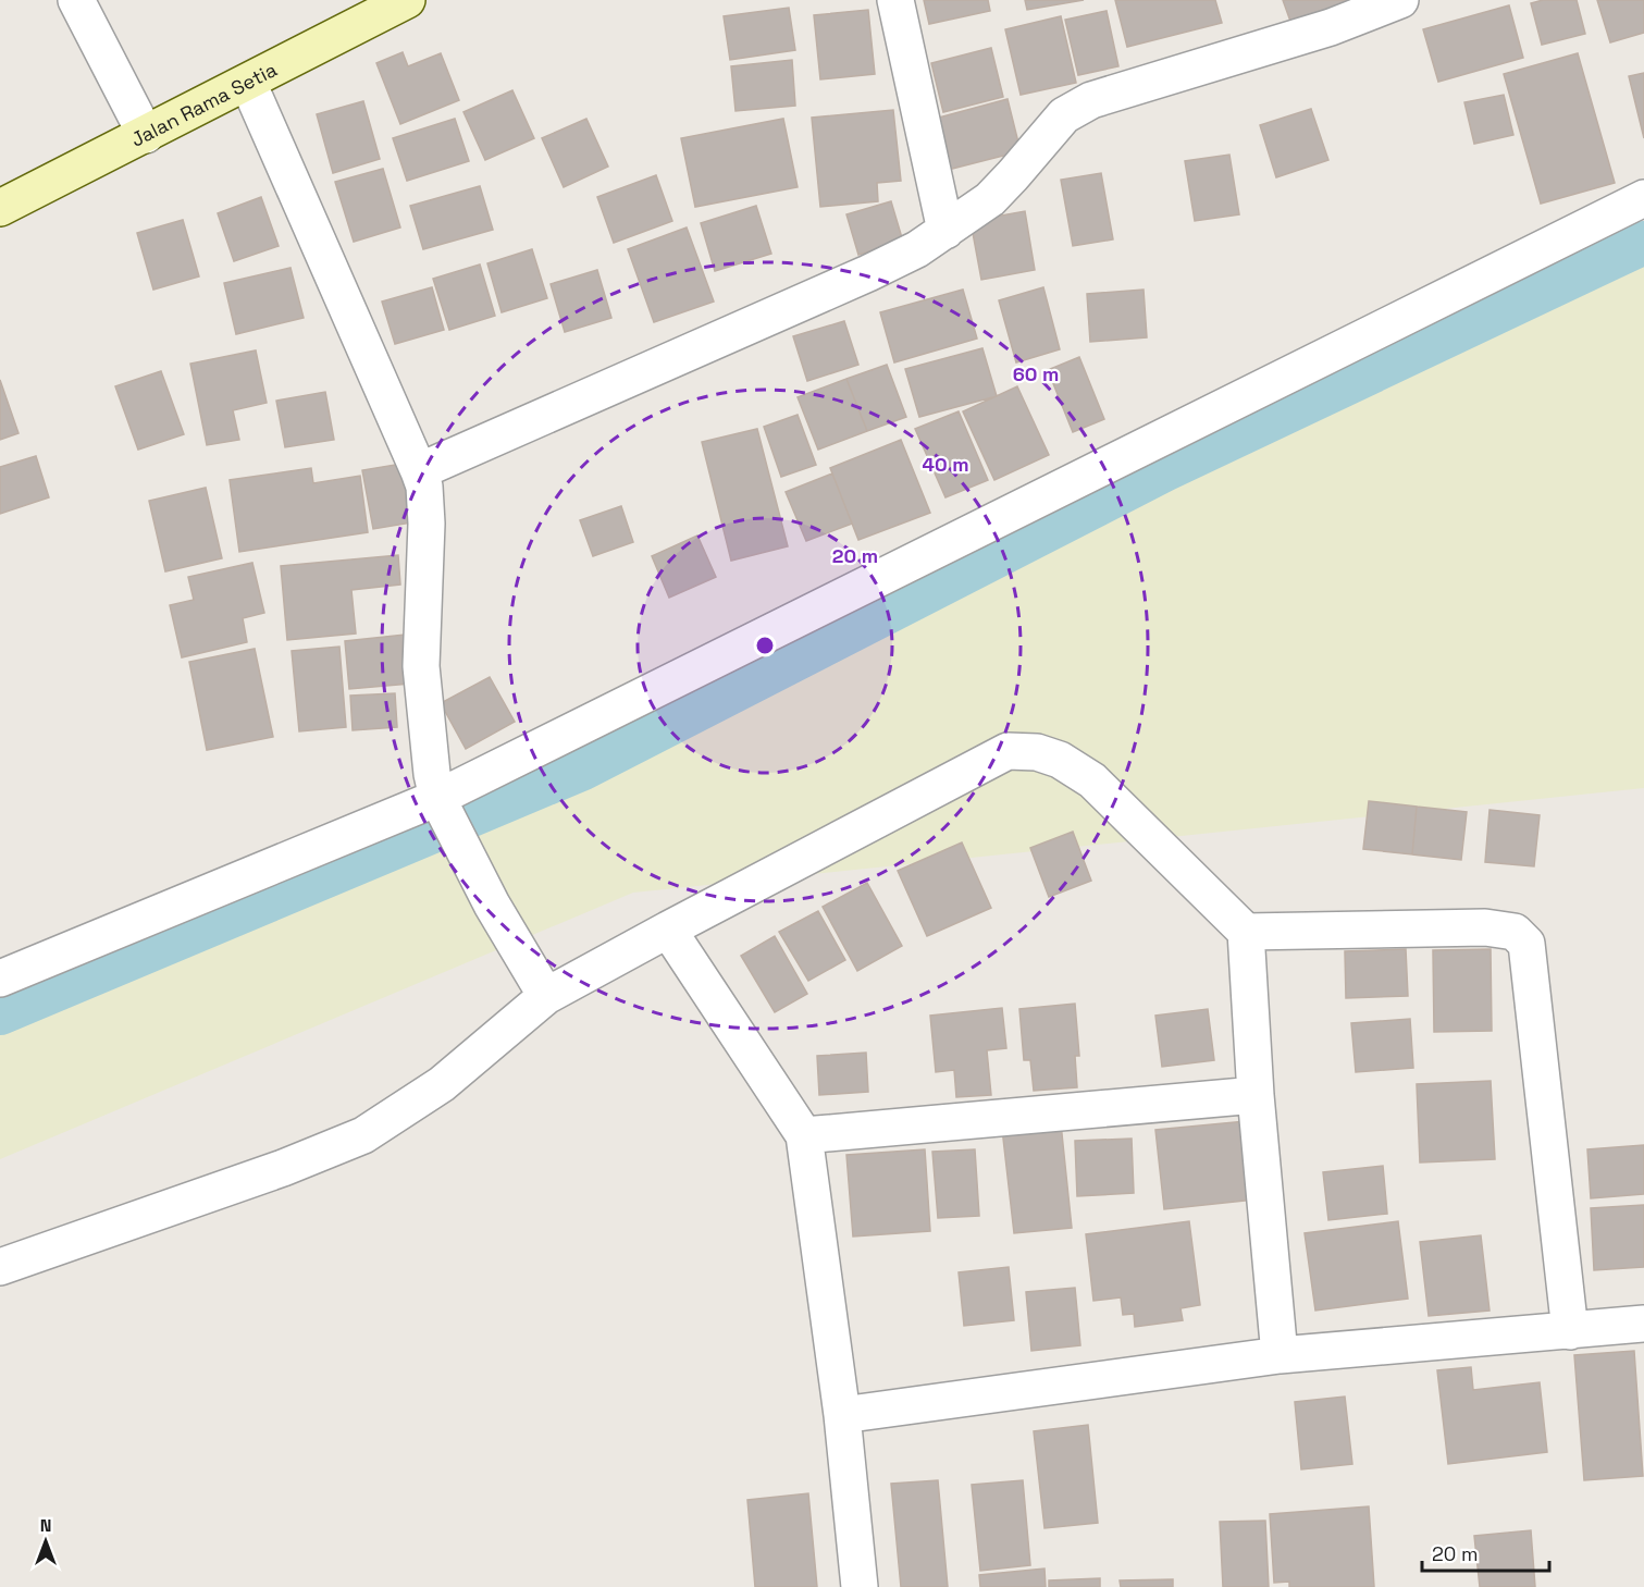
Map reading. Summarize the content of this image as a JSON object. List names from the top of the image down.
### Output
{
  "streets": {
    "street": ["Jalan Rama Setia"]
  },
  "scale_bar": "20 m",
  "north": "top",
  "rings": ["60 m", "40 m", "20 m"]
}
